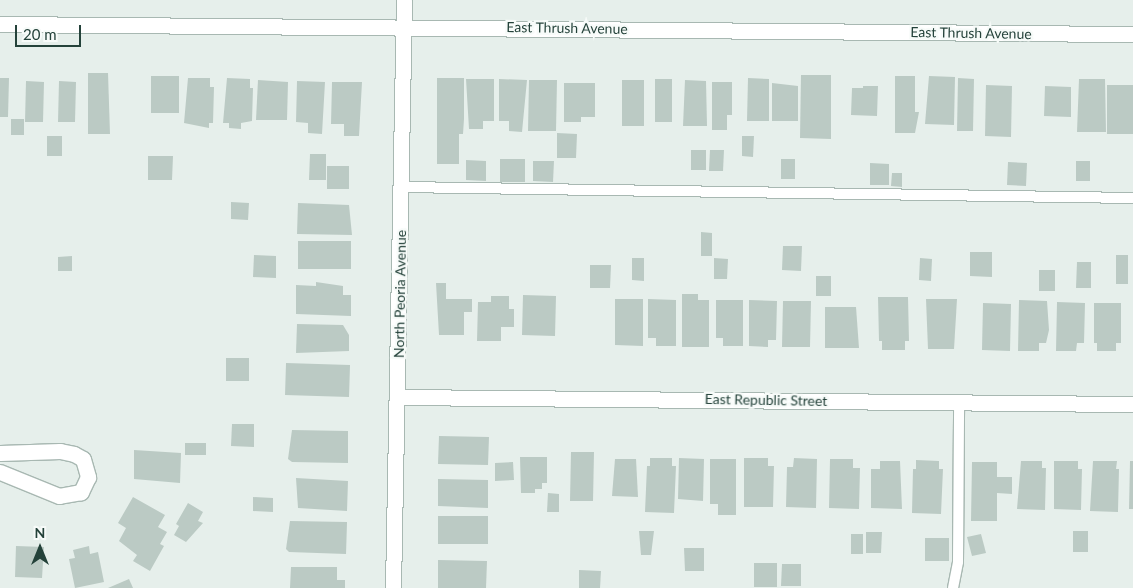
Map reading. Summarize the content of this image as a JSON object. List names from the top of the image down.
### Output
{
  "streets": {
    "street": ["East Thrush Avenue", "North Peoria Avenue", "East Republic Street"]
  },
  "crossings": [
    ["East Thrush Avenue", "North Peoria Avenue"],
    ["North Peoria Avenue", "East Republic Street"]
  ],
  "scale_bar": "20 m",
  "north": "top"
}
